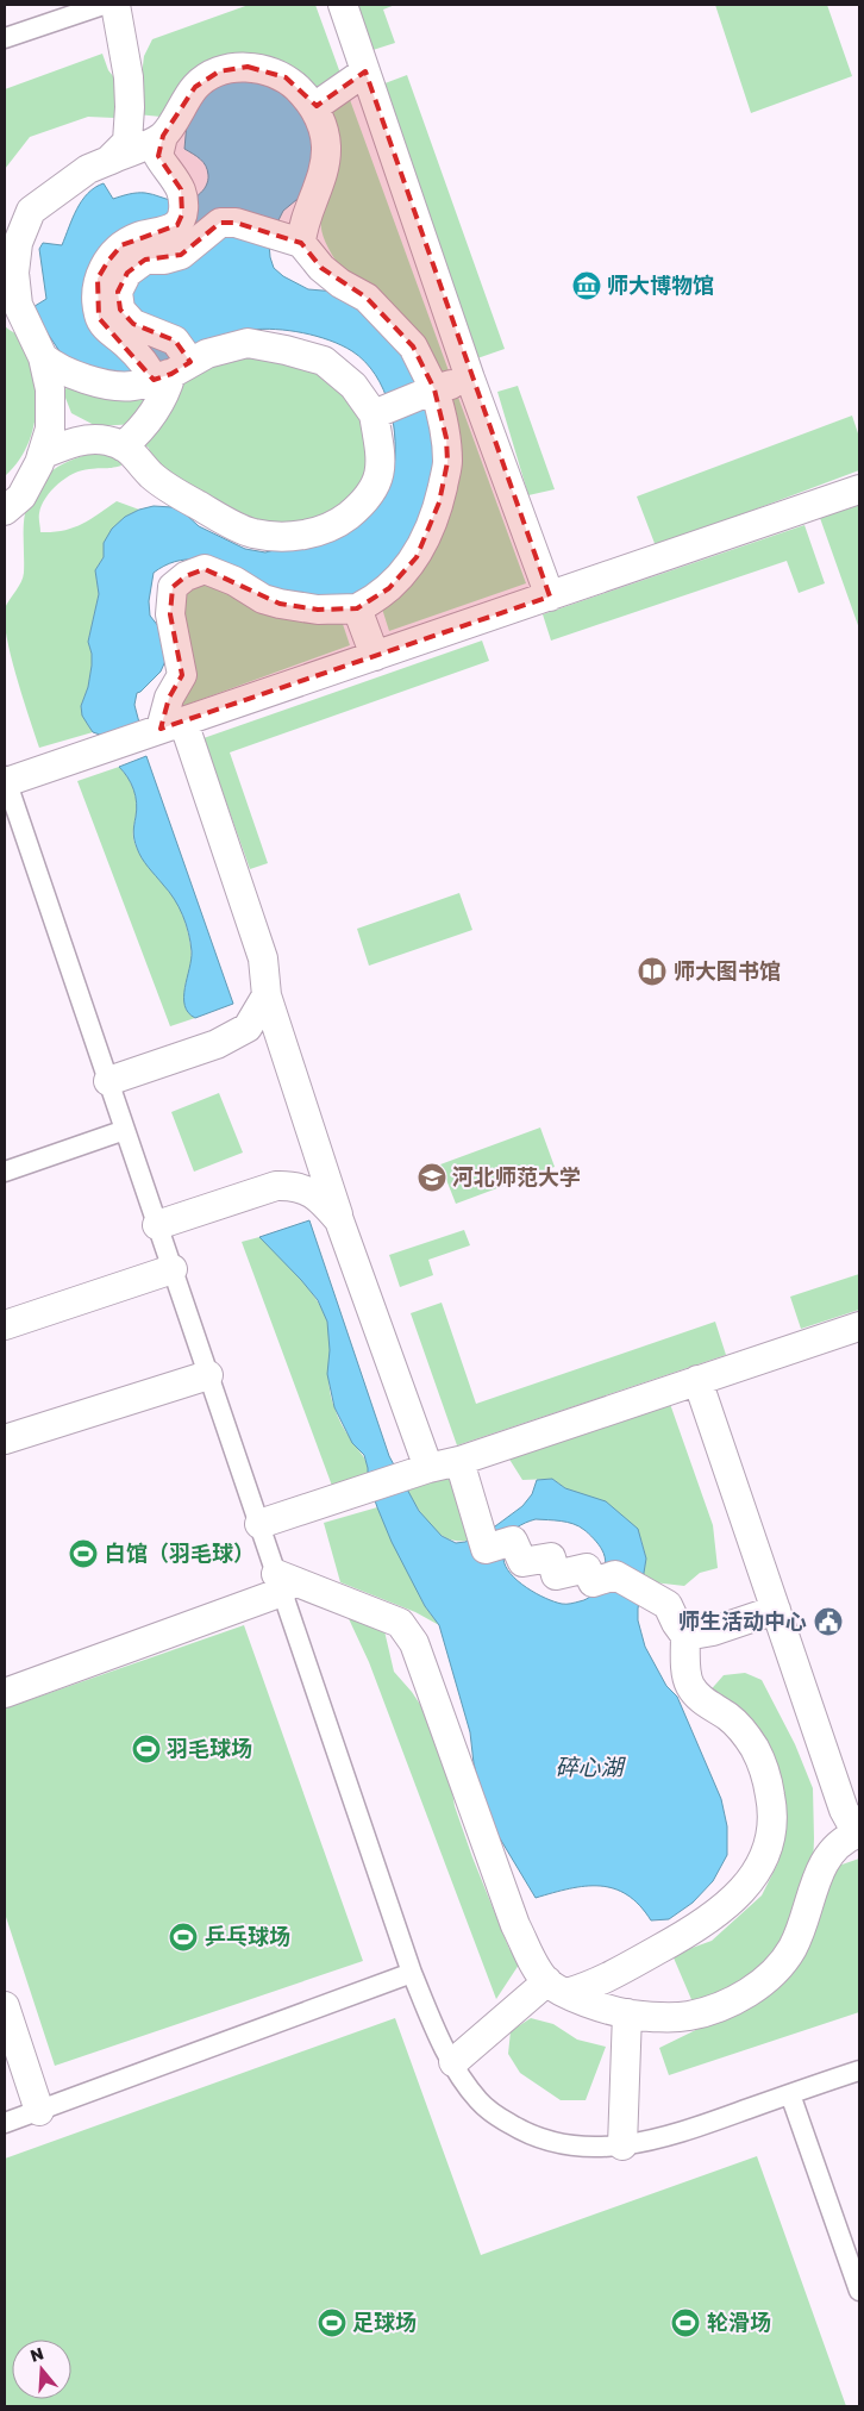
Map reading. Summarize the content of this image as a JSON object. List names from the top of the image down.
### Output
{
  "water": ["碎心湖"],
  "places": {
    "museum": ["师大博物馆"],
    "library": ["师大图书馆"],
    "school or university": ["河北师范大学"],
    "sports": [
      "白馆（羽毛球）",
      "羽毛球场",
      "乒乓球场",
      "足球场",
      "轮滑场"
    ],
    "public building": ["师生活动中心"]
  },
  "north": "top"
}
